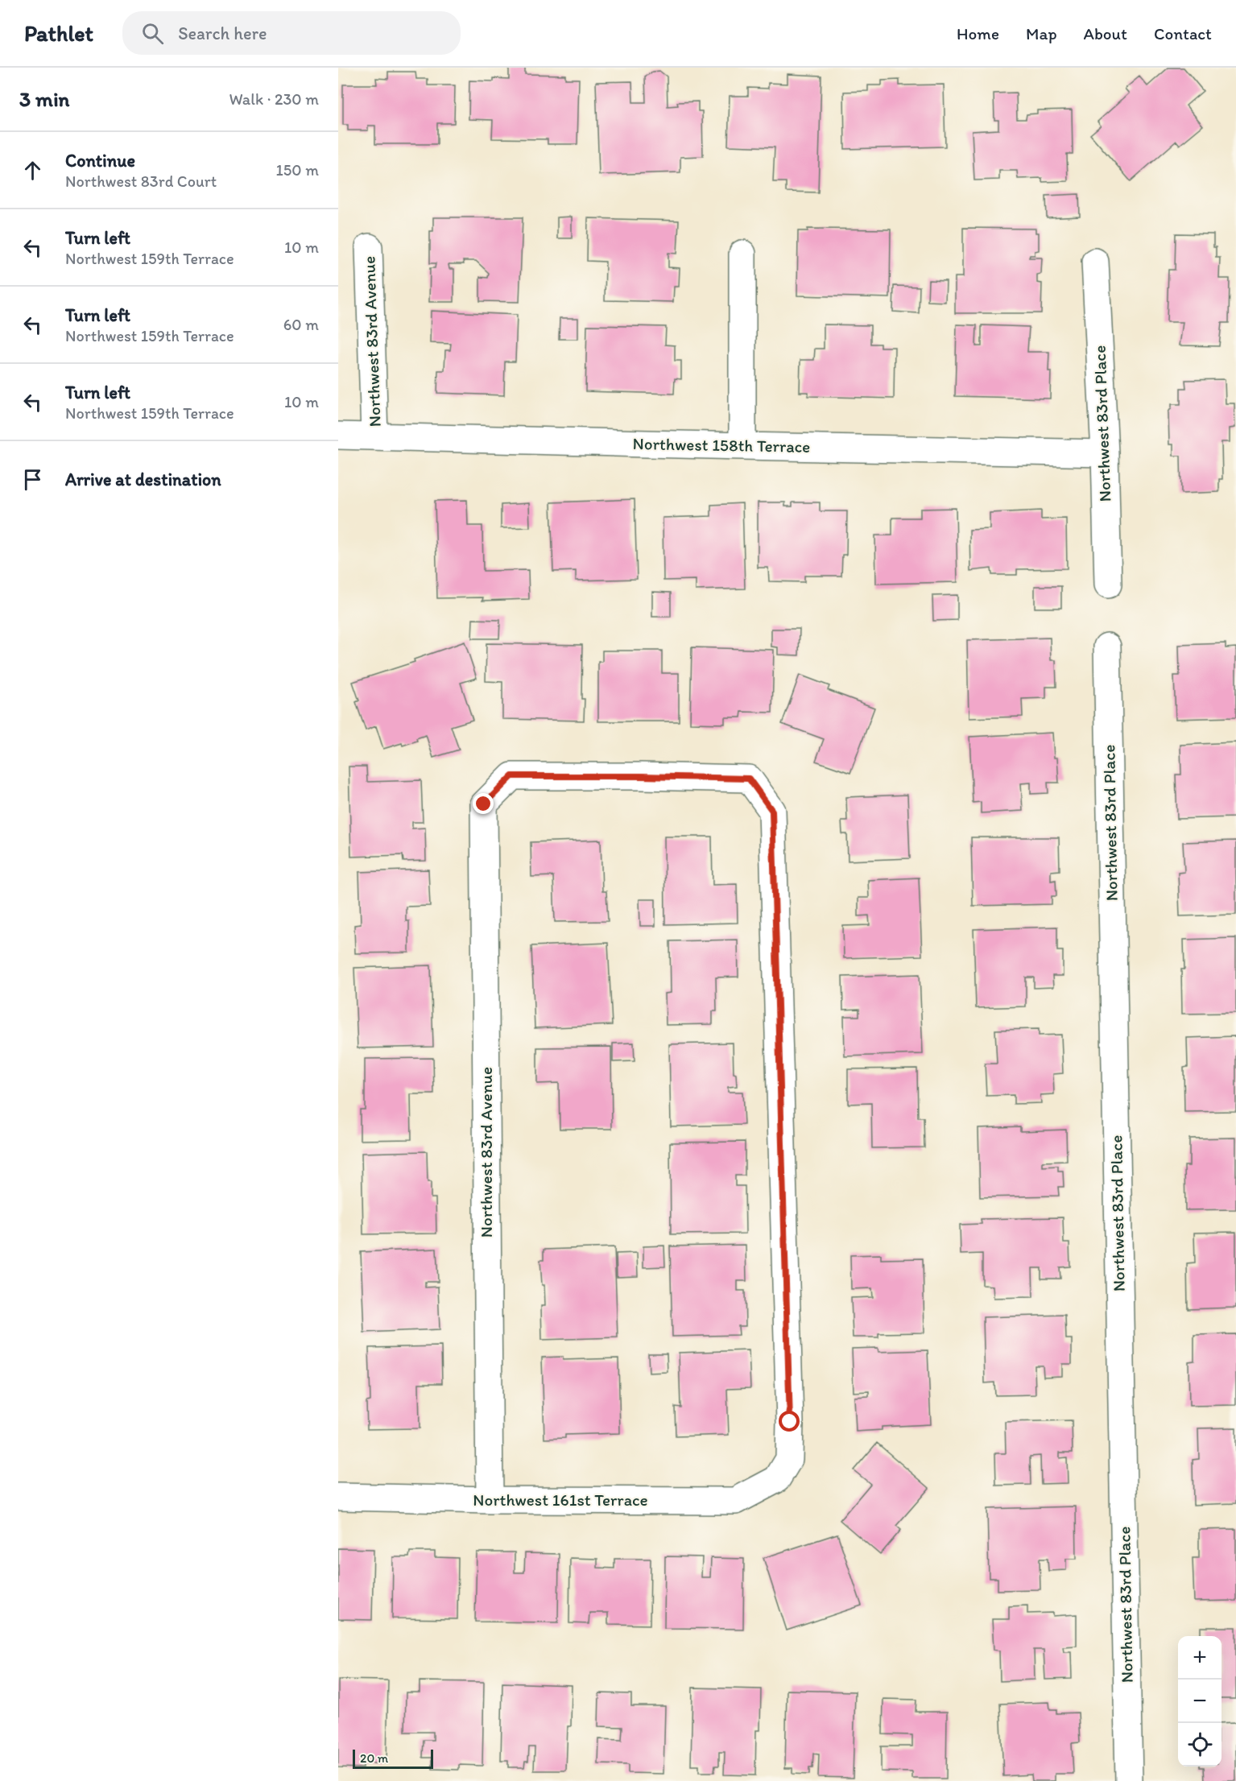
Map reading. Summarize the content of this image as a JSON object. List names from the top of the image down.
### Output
{
  "streets": {
    "street": [
      "Northwest 83rd Avenue",
      "Northwest 83rd Place",
      "Northwest 158th Terrace",
      "Northwest 161st Terrace"
    ]
  },
  "crossings": [
    ["Northwest 83rd Avenue", "Northwest 158th Terrace"],
    ["Northwest 83rd Avenue", "Northwest 161st Terrace"],
    ["Northwest 83rd Place", "Northwest 158th Terrace"]
  ],
  "scale_bar": "20 m",
  "page": {
    "header": "Pathlet",
    "search": "Search here",
    "nav": [
      "Home",
      "Map",
      "About",
      "Contact"
    ],
    "heading": ["3 min", "Walk · 230 m"],
    "list": [
      ["Continue", "Northwest 83rd Court", "150 m"],
      ["Turn left", "Northwest 159th Terrace", "10 m"],
      ["Turn left", "Northwest 159th Terrace", "60 m"],
      ["Turn left", "Northwest 159th Terrace", "10 m"],
      "Arrive at destination"
    ],
    "map_buttons": ["+", "−"],
    "scale": "20 m"
  }
}
